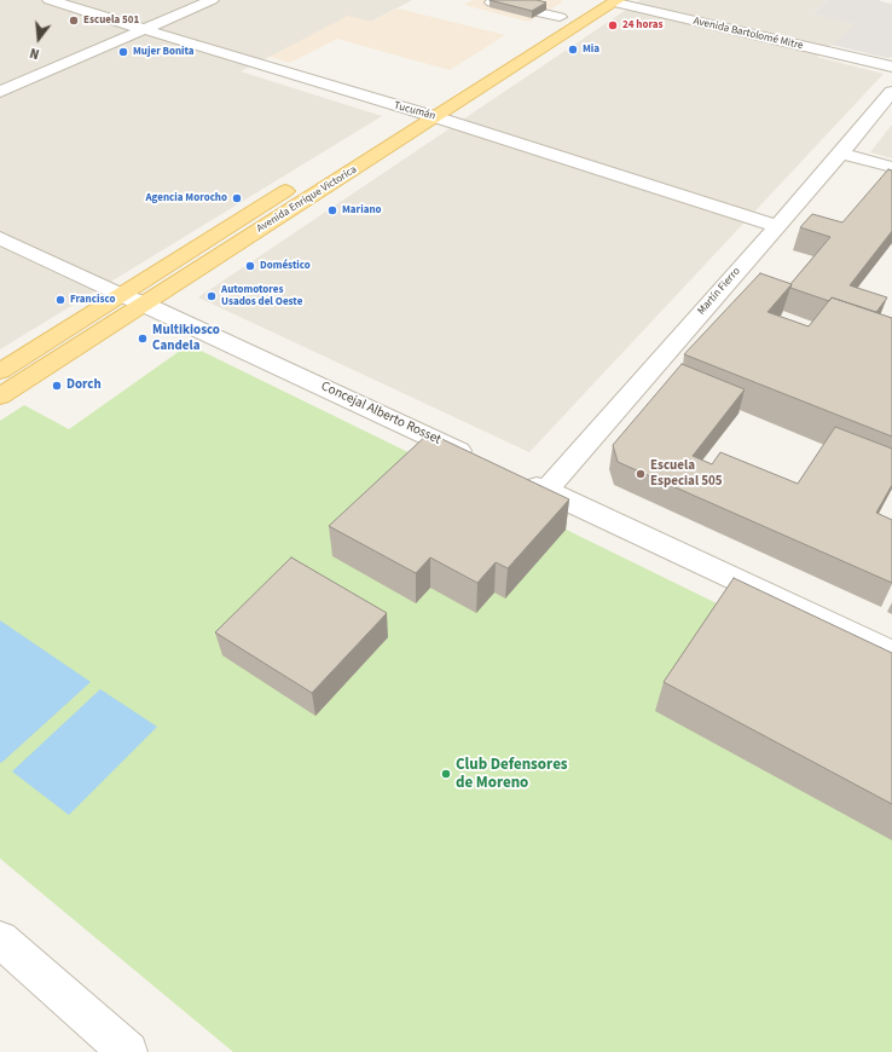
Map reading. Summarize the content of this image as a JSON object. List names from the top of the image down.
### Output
{
  "streets": {
    "main road": ["Avenida Enrique Victorica"],
    "street": [
      "Avenida Bartolomé Mitre",
      "Tucumán",
      "Martín Fierro",
      "Concejal Alberto Rosset"
    ]
  },
  "crossings": [
    ["Avenida Bartolomé Mitre", "Avenida Enrique Victorica"],
    ["Tucumán", "Avenida Enrique Victorica"],
    ["Tucumán", "Martín Fierro"],
    ["Avenida Enrique Victorica", "Concejal Alberto Rosset"]
  ],
  "places": [
    "Escuela 501",
    "24 horas",
    "Mia",
    "Mujer Bonita",
    "Agencia Morocho",
    "Mariano",
    "Doméstico",
    "Automotores Usados del Oeste",
    "Francisco",
    "Multikiosco Candela",
    "Dorch",
    "Escuela Especial 505",
    "Club Defensores de Moreno"
  ],
  "north": "bottom"
}
